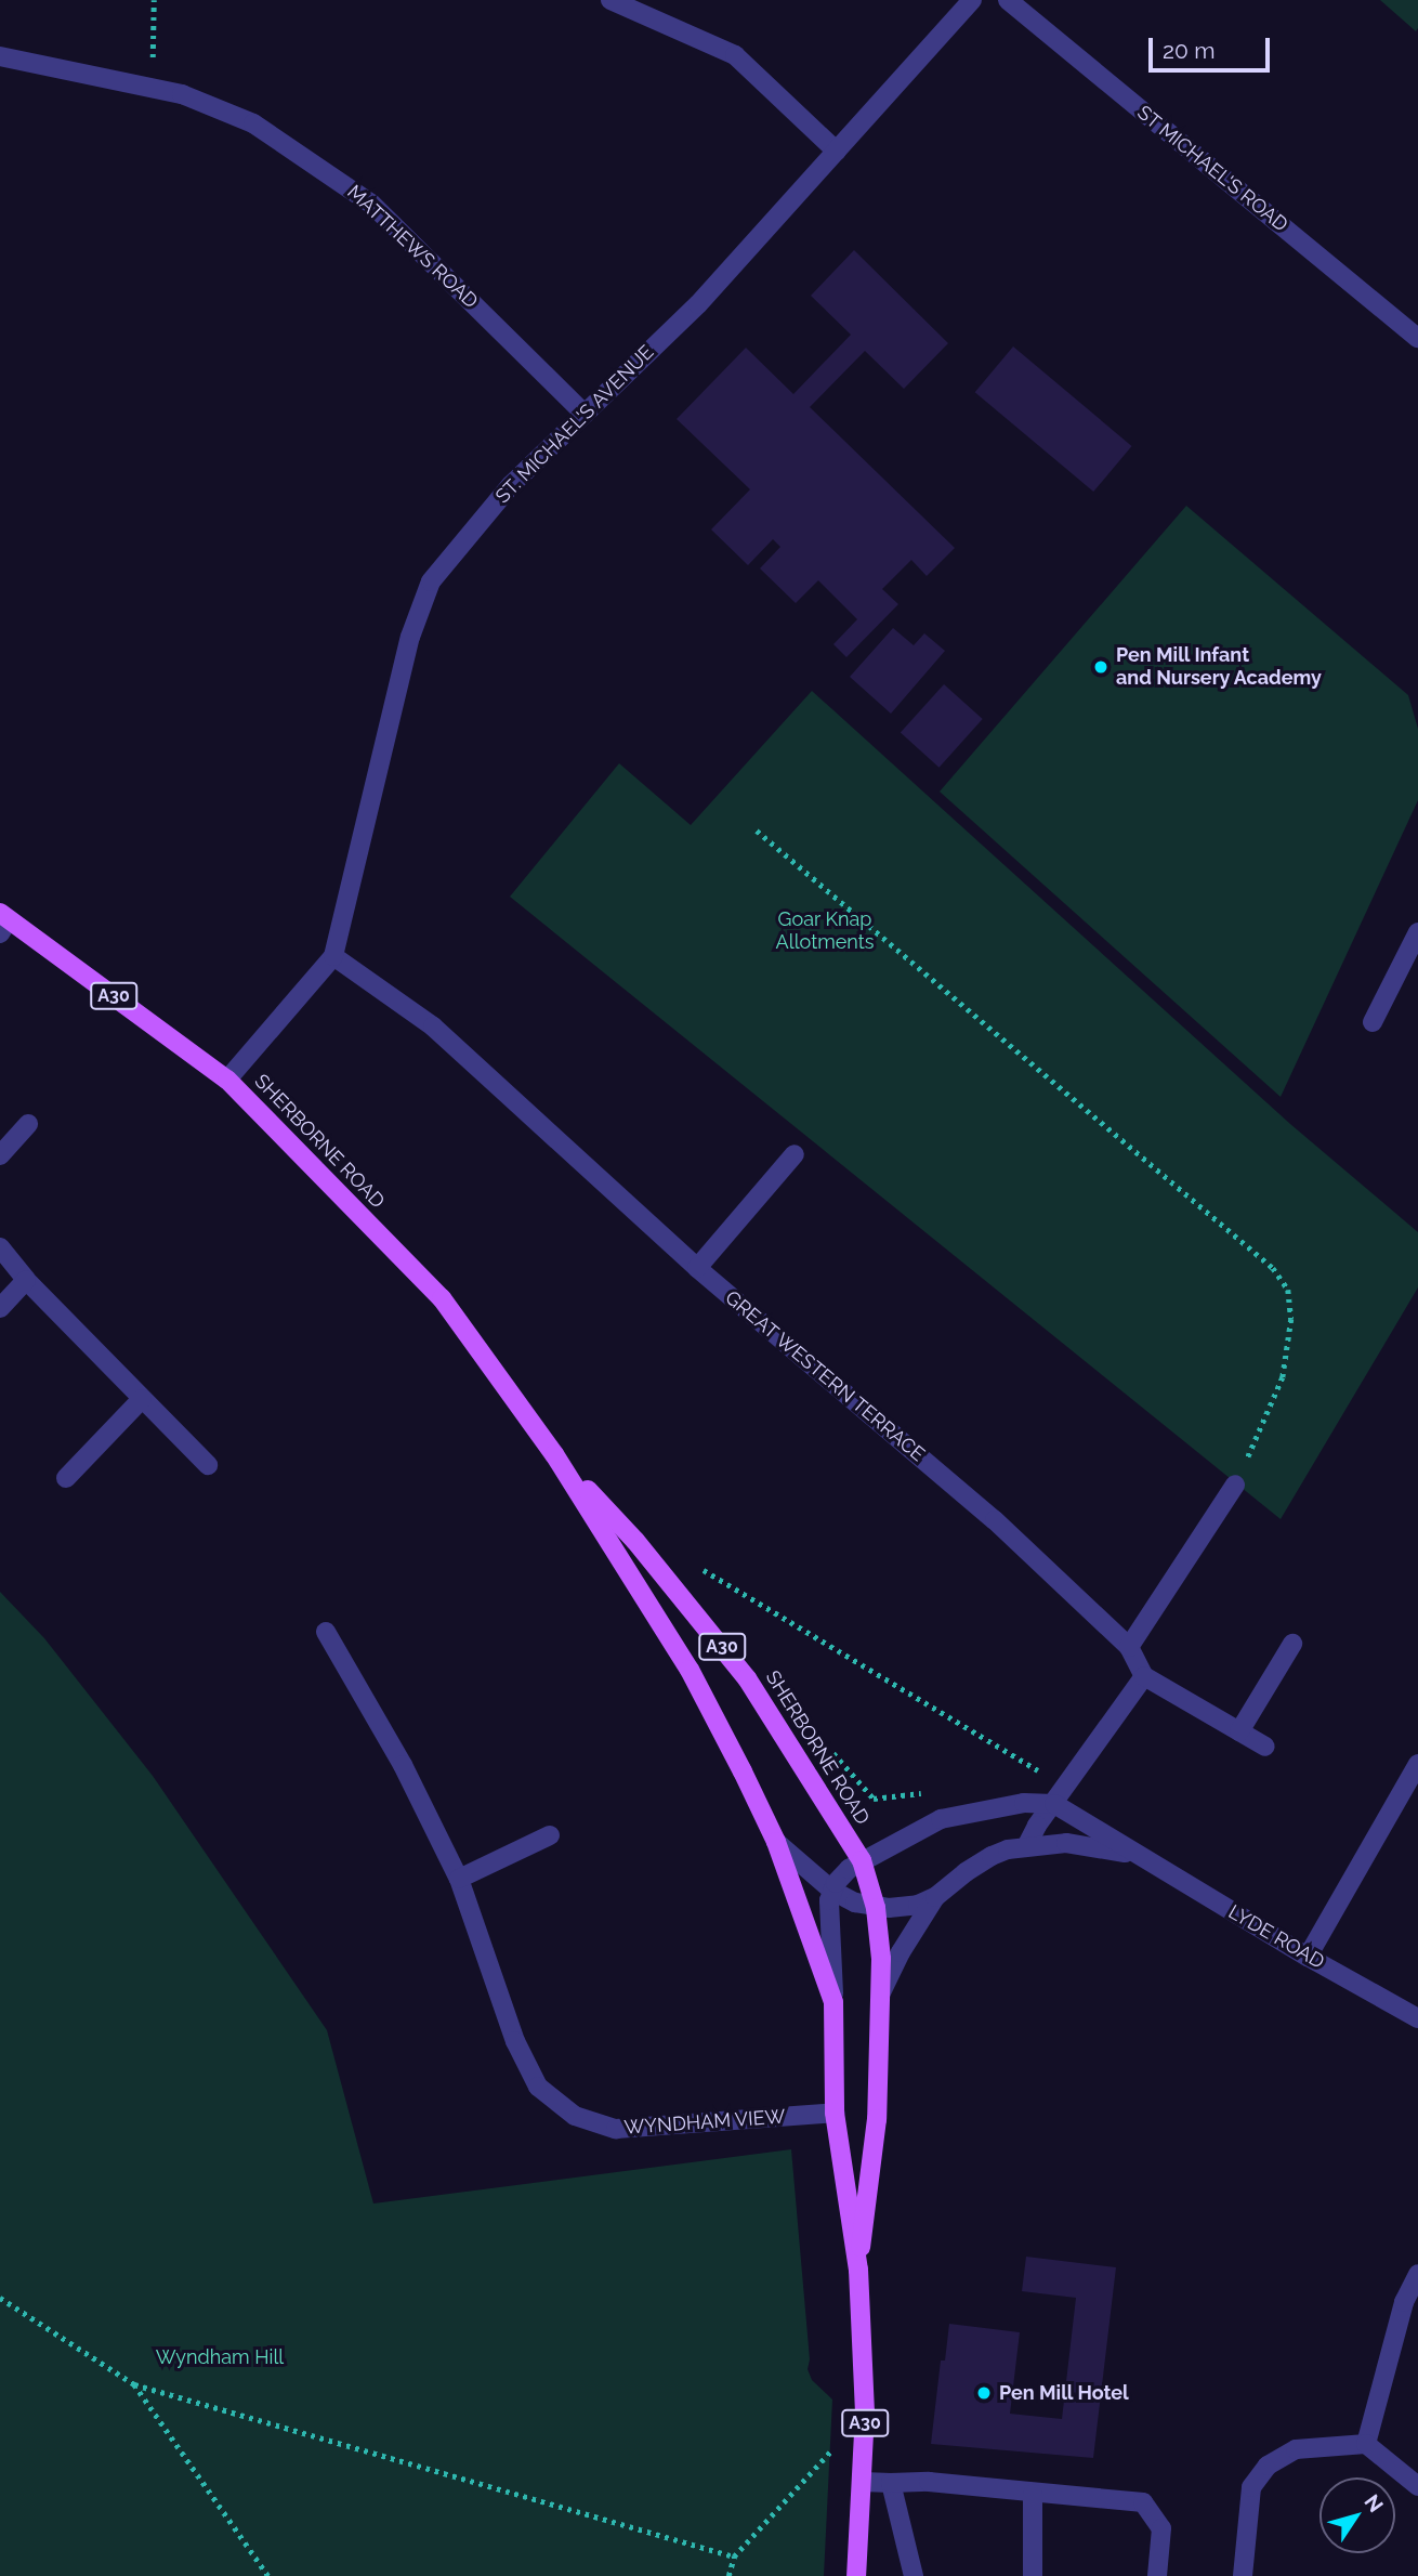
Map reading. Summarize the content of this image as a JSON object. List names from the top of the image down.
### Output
{
  "streets": {
    "main road": ["A30", "SHERBORNE ROAD"],
    "street": [
      "ST MICHAEL'S ROAD",
      "MATTHEWS ROAD",
      "ST. MICHAEL'S AVENUE",
      "GREAT WESTERN TERRACE",
      "LYDE ROAD",
      "WYNDHAM VIEW"
    ]
  },
  "crossings": [
    ["MATTHEWS ROAD", "ST. MICHAEL'S AVENUE"],
    ["ST. MICHAEL'S AVENUE", "SHERBORNE ROAD"],
    ["ST. MICHAEL'S AVENUE", "GREAT WESTERN TERRACE"],
    ["A30", "SHERBORNE ROAD"],
    ["A30", "LYDE ROAD"],
    ["A30", "WYNDHAM VIEW"],
    ["SHERBORNE ROAD", "LYDE ROAD"]
  ],
  "parks": ["Goar Knap Allotments", "Wyndham Hill"],
  "places": ["Pen Mill Infant and Nursery Academy", "Pen Mill Hotel"],
  "scale_bar": "20 m",
  "north": "top right"
}
